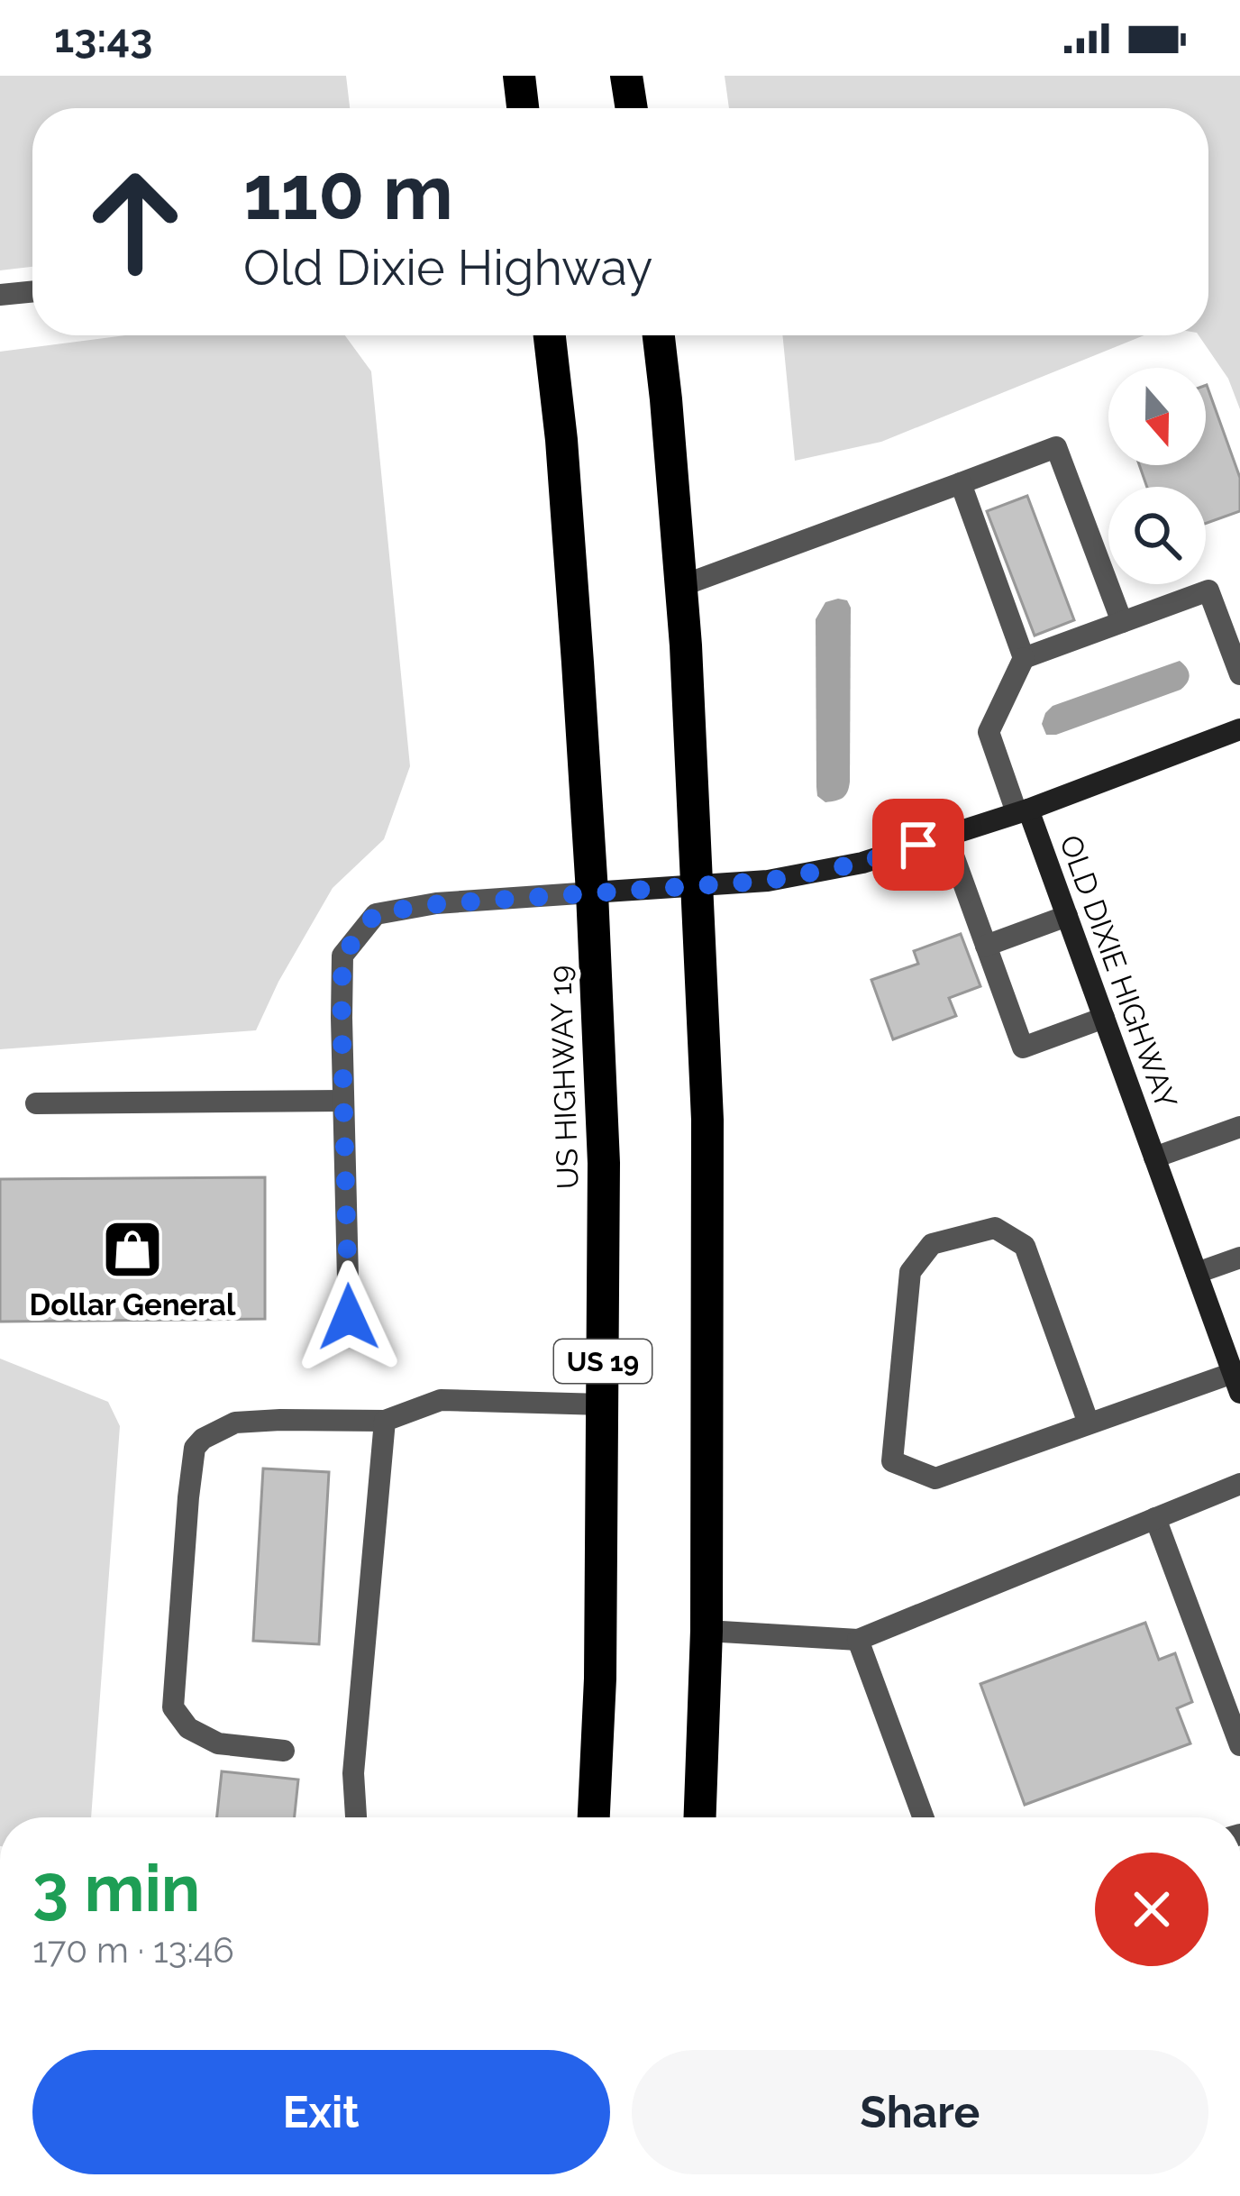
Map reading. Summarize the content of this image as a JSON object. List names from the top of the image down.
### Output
{
  "streets": {
    "highway": ["US HIGHWAY 19", "US 19"],
    "street": ["OLD DIXIE HIGHWAY"]
  },
  "places": {
    "shop": ["Dollar General"]
  },
  "north": "bottom",
  "page": {
    "status": "13:43",
    "turn": ["110 m", "Old Dixie Highway"],
    "heading": ["3 min", "170 m · 13:46"],
    "buttons": ["Exit", "Share"]
  }
}
